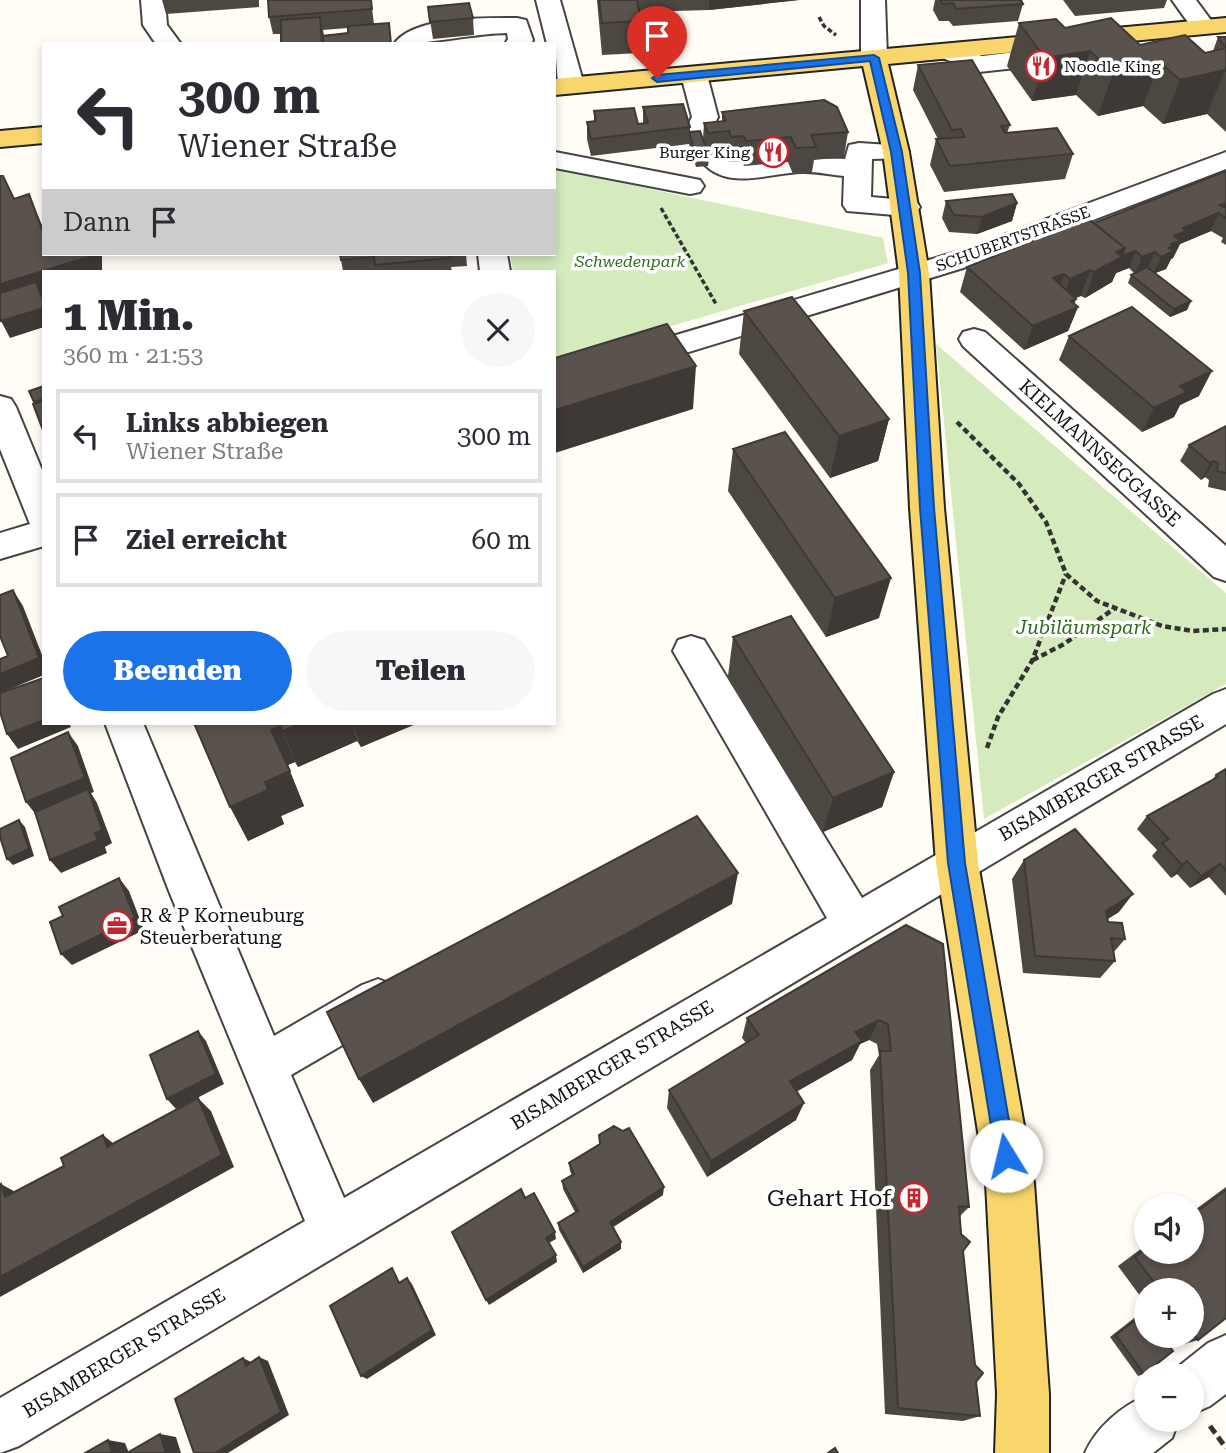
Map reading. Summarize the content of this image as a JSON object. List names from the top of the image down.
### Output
{
  "streets": {
    "street": ["SCHUBERTSTRASSE", "KIELMANNSEGGASSE", "BISAMBERGER STRASSE"]
  },
  "parks": ["Schwedenpark", "Jubiläumspark"],
  "places": {
    "restaurant": ["Noodle King", "Burger King"],
    "office": ["R & P Korneuburg Steuerberatung"],
    "building": ["Gehart Hof"]
  },
  "page": {
    "turn": ["300 m", "Wiener Straße"],
    "then": "Dann",
    "heading": ["1 Min.", "360 m · 21:53"],
    "list": [
      {
        "name": "Links abbiegen",
        "note": "Wiener Straße",
        "value": "300 m"
      },
      {
        "name": "Ziel erreicht",
        "value": "60 m"
      }
    ],
    "buttons": ["Beenden", "Teilen"],
    "map_buttons": ["+", "−"]
  }
}
